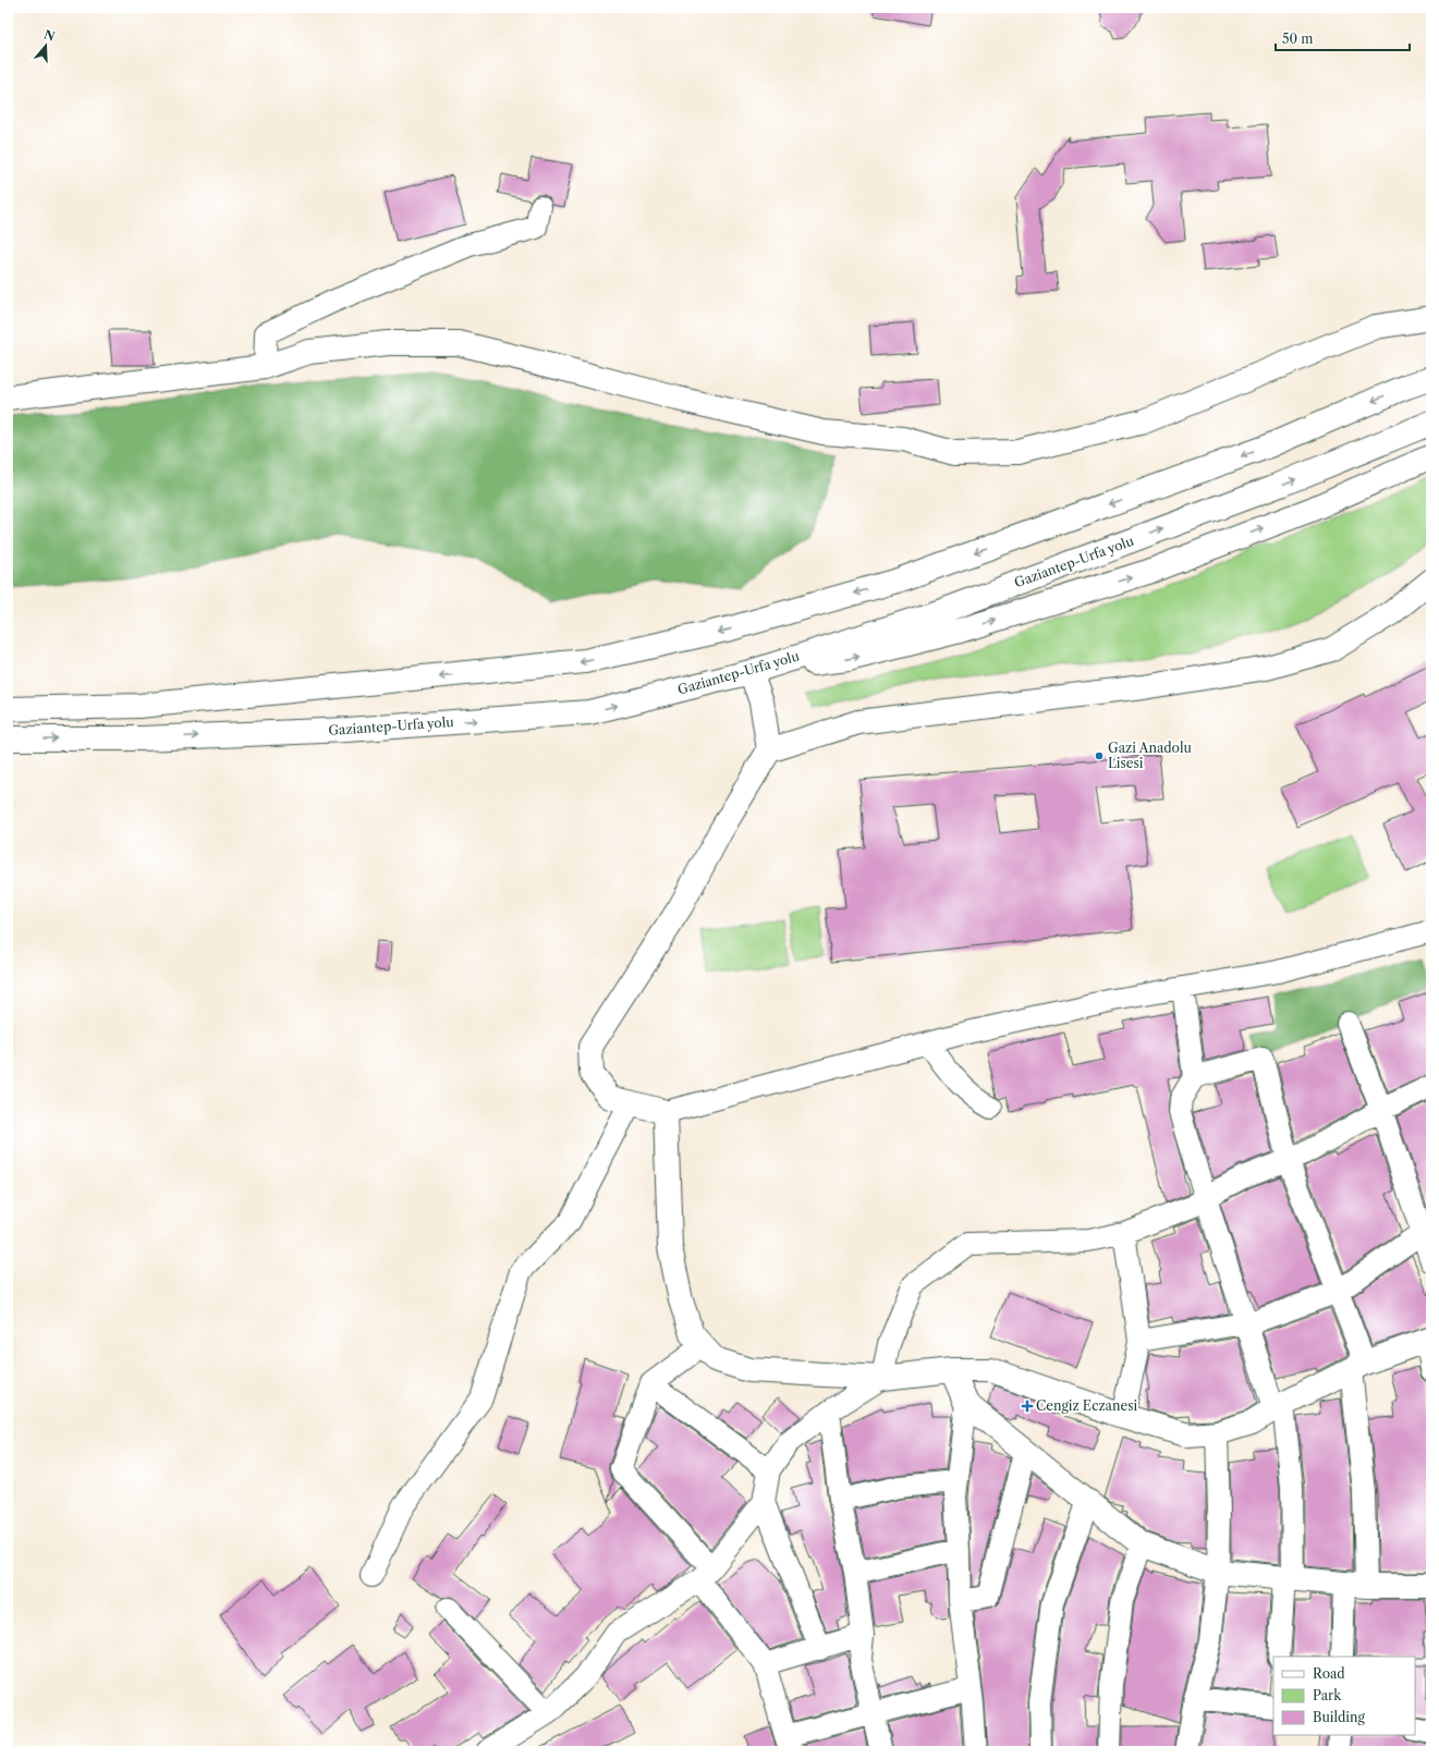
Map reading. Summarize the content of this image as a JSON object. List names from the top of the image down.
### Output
{
  "streets": {
    "main road": ["Gaziantep-Urfa yolu"]
  },
  "places": {
    "other": ["Gazi Anadolu Lisesi"],
    "health": ["Cengiz Eczanesi"]
  },
  "legend": ["Road", "Park", "Building"],
  "scale_bar": "50 m",
  "north": "top"
}
